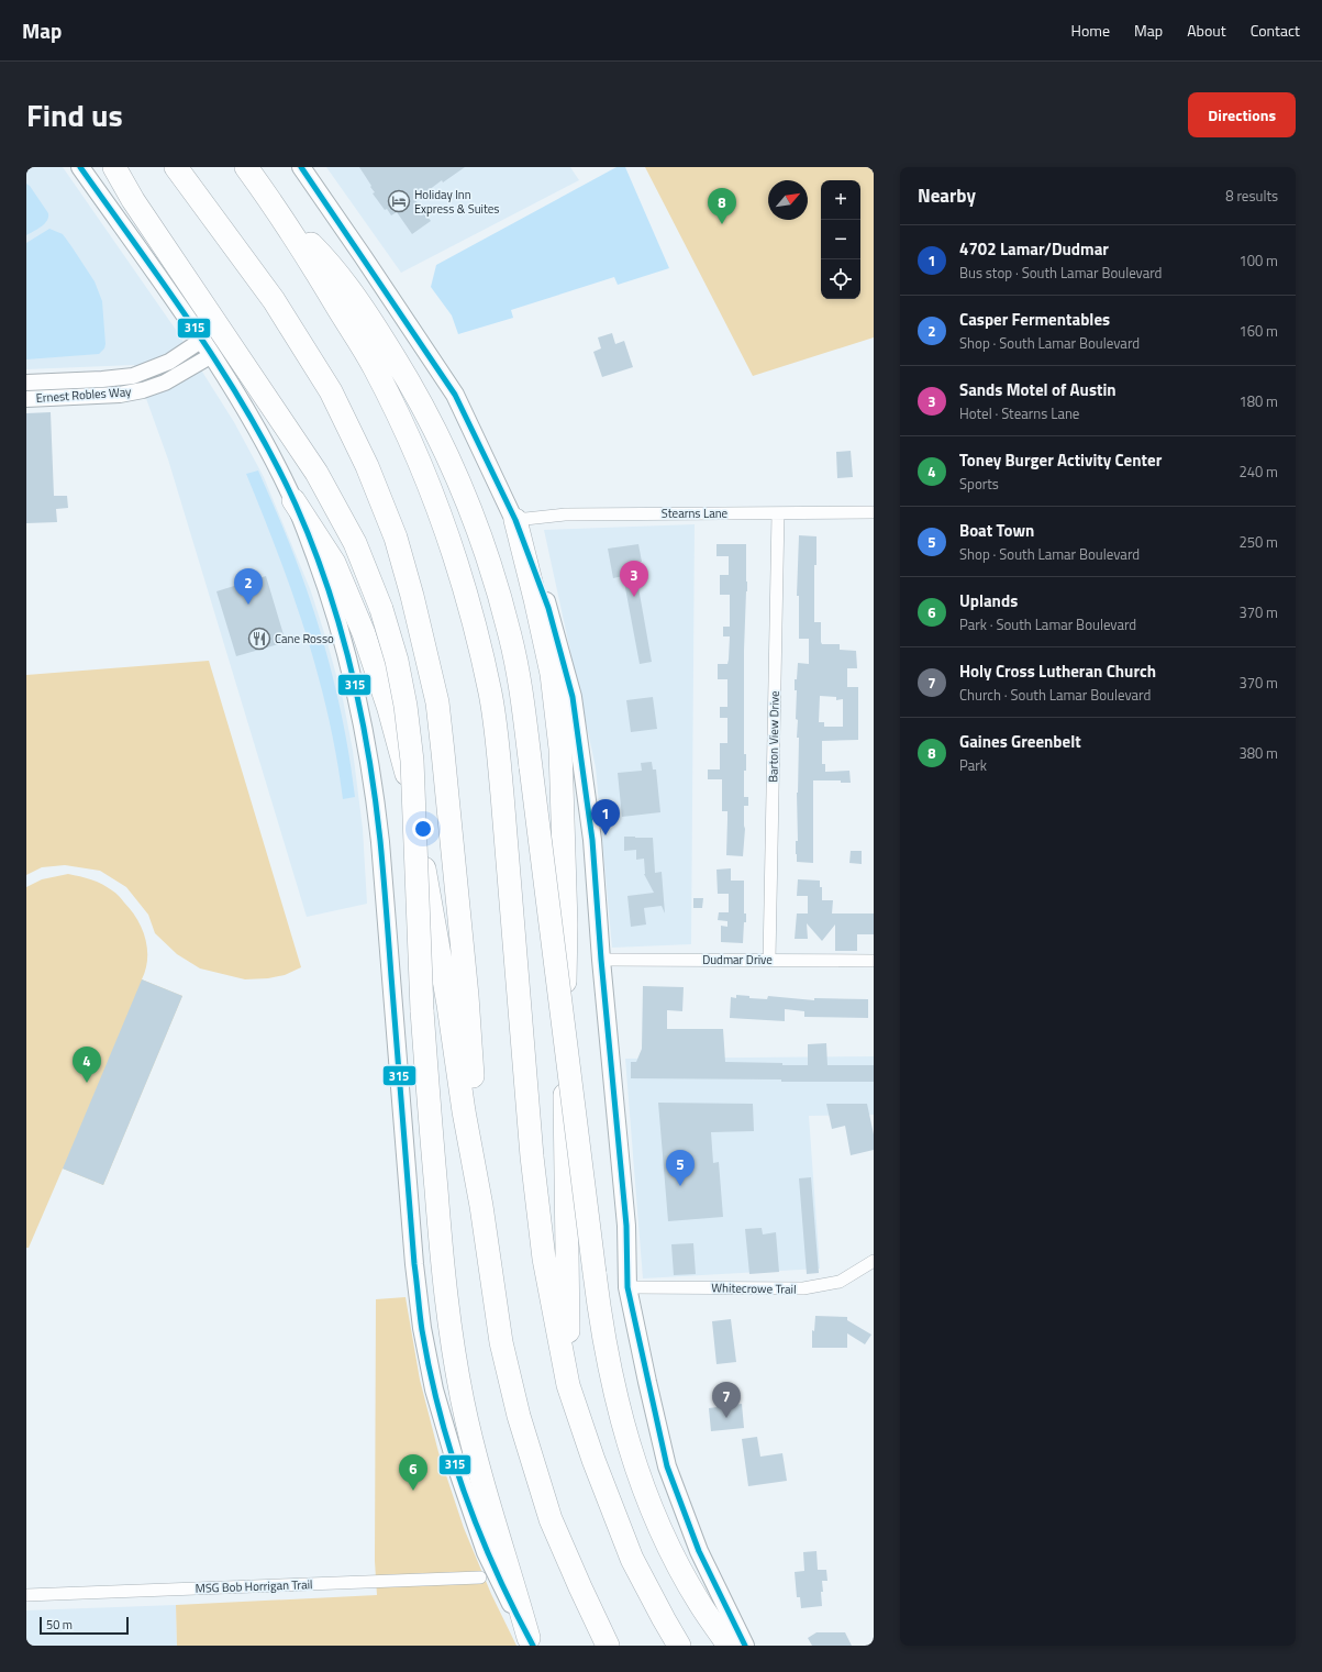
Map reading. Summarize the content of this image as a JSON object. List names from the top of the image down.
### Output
{
  "streets": {
    "street": [
      "Ernest Robles Way",
      "Stearns Lane",
      "Barton View Drive",
      "Dudmar Drive",
      "Whitecrowe Trail",
      "MSG Bob Horrigan Trail"
    ]
  },
  "crossings": [
    ["Stearns Lane", "Barton View Drive"],
    ["Barton View Drive", "Dudmar Drive"]
  ],
  "places": {
    "hotel": ["Holiday Inn Express & Suites"],
    "restaurant": ["Cane Rosso"]
  },
  "lines": ["transit line 315"],
  "scale_bar": "50 m",
  "north": "top right",
  "page": {
    "header": "Map",
    "nav": [
      "Home",
      "Map",
      "About",
      "Contact"
    ],
    "title": "Find us",
    "buttons": "Directions",
    "heading": ["Nearby", "8 results"],
    "map_buttons": ["+", "−"],
    "pins": [
      "8",
      "3",
      "2",
      "1",
      "4",
      "5",
      "7",
      "6"
    ],
    "list": [
      {
        "mark": "1",
        "name": "4702 Lamar/Dudmar",
        "note": "Bus stop · South Lamar Boulevard",
        "value": "100 m"
      },
      {
        "mark": "2",
        "name": "Casper Fermentables",
        "note": "Shop · South Lamar Boulevard",
        "value": "160 m"
      },
      {
        "mark": "3",
        "name": "Sands Motel of Austin",
        "note": "Hotel · Stearns Lane",
        "value": "180 m"
      },
      {
        "mark": "4",
        "name": "Toney Burger Activity Center",
        "note": "Sports",
        "value": "240 m"
      },
      {
        "mark": "5",
        "name": "Boat Town",
        "note": "Shop · South Lamar Boulevard",
        "value": "250 m"
      },
      {
        "mark": "6",
        "name": "Uplands",
        "note": "Park · South Lamar Boulevard",
        "value": "370 m"
      },
      {
        "mark": "7",
        "name": "Holy Cross Lutheran Church",
        "note": "Church · South Lamar Boulevard",
        "value": "370 m"
      },
      {
        "mark": "8",
        "name": "Gaines Greenbelt",
        "note": "Park",
        "value": "380 m"
      }
    ],
    "scale": "50 m"
  }
}
